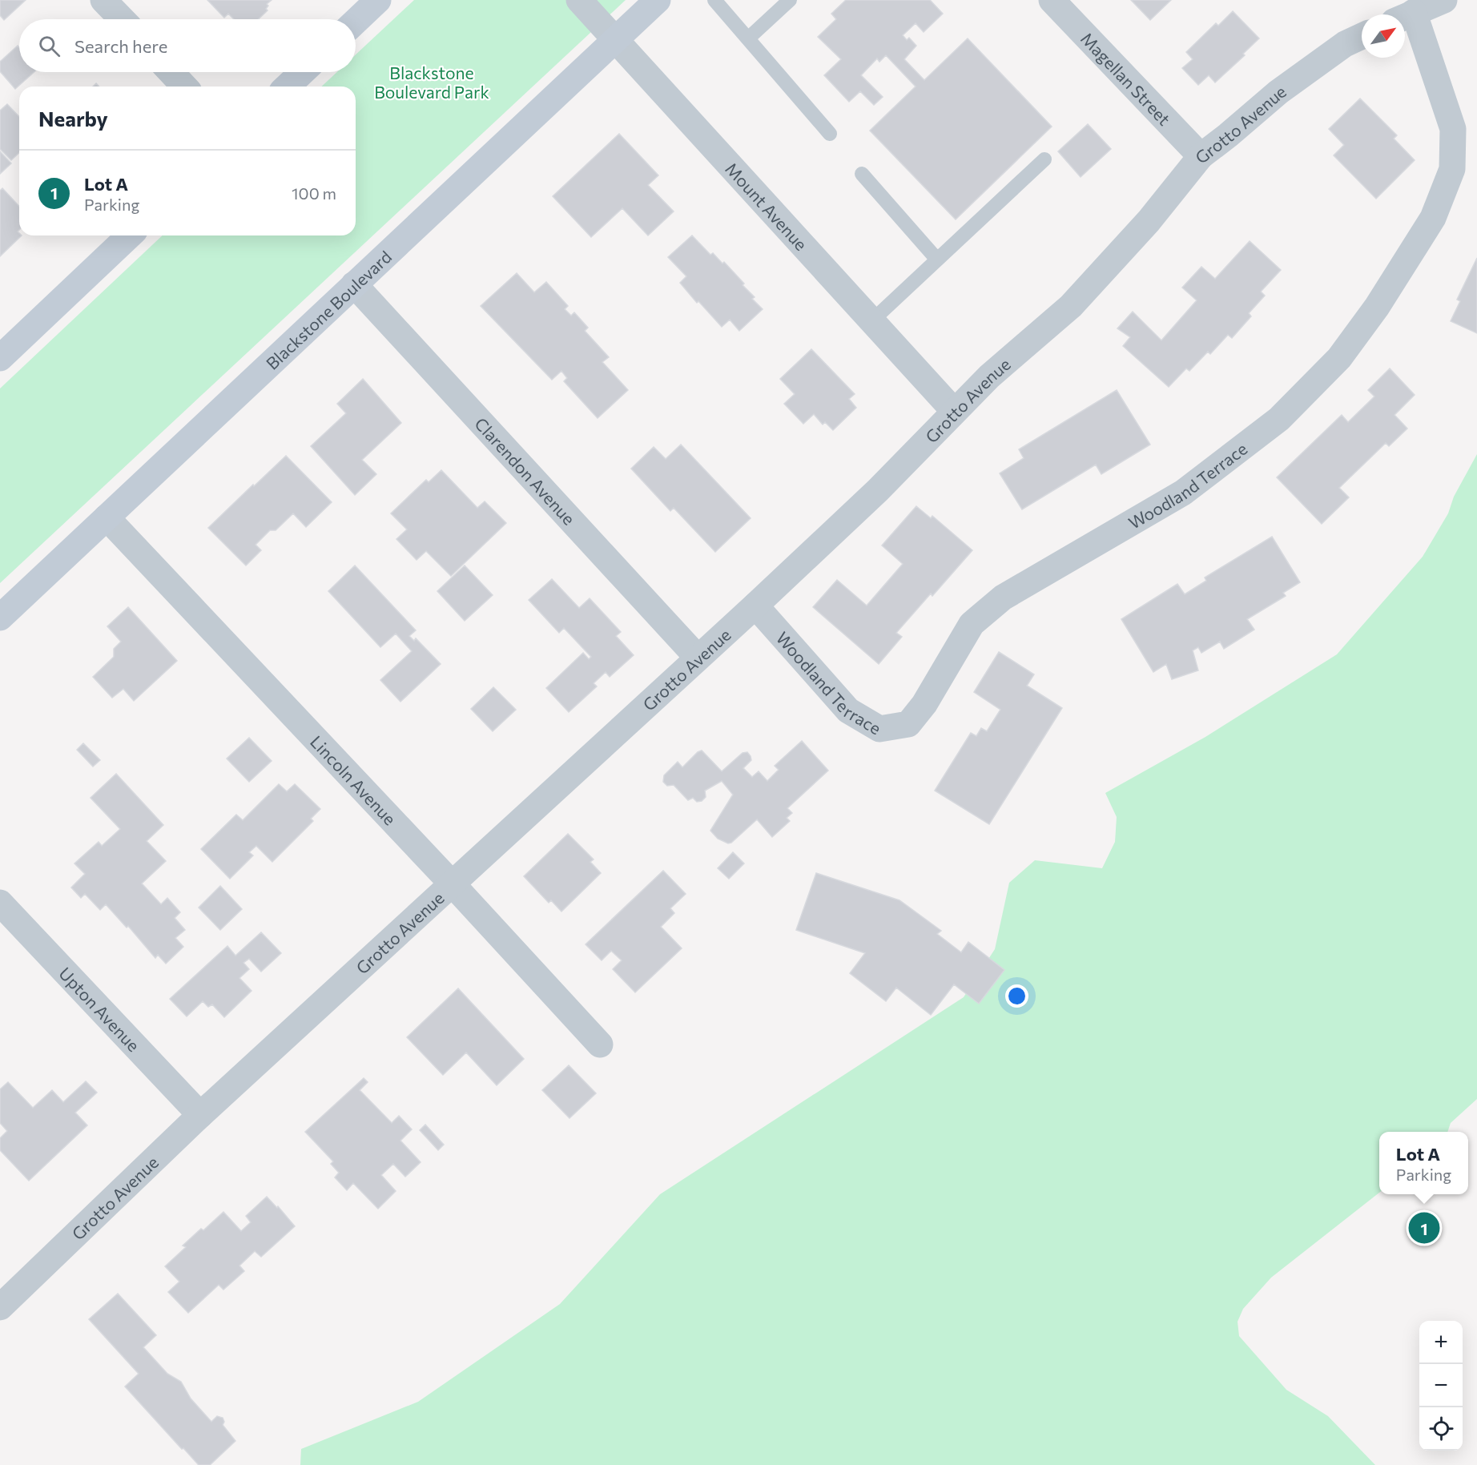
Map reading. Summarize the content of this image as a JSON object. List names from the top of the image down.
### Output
{
  "streets": {
    "main road": ["Blackstone Boulevard"],
    "street": [
      "Magellan Street",
      "Grotto Avenue",
      "Mount Avenue",
      "Clarendon Avenue",
      "Woodland Terrace",
      "Lincoln Avenue",
      "Upton Avenue"
    ]
  },
  "crossings": [
    ["Magellan Street", "Grotto Avenue"],
    ["Grotto Avenue", "Mount Avenue"],
    ["Grotto Avenue", "Clarendon Avenue"],
    ["Grotto Avenue", "Woodland Terrace"],
    ["Grotto Avenue", "Lincoln Avenue"],
    ["Grotto Avenue", "Upton Avenue"],
    ["Mount Avenue", "Blackstone Boulevard"],
    ["Blackstone Boulevard", "Clarendon Avenue"],
    ["Blackstone Boulevard", "Lincoln Avenue"]
  ],
  "parks": ["Blackstone Boulevard Park"],
  "north": "top right",
  "page": {
    "search": "Search here",
    "heading": "Nearby",
    "list": [
      {
        "mark": "1",
        "name": "Lot A",
        "note": "Parking",
        "value": "100 m"
      }
    ],
    "popup": ["Lot A", "Parking"],
    "pins": "1",
    "map_buttons": ["+", "−"]
  }
}
